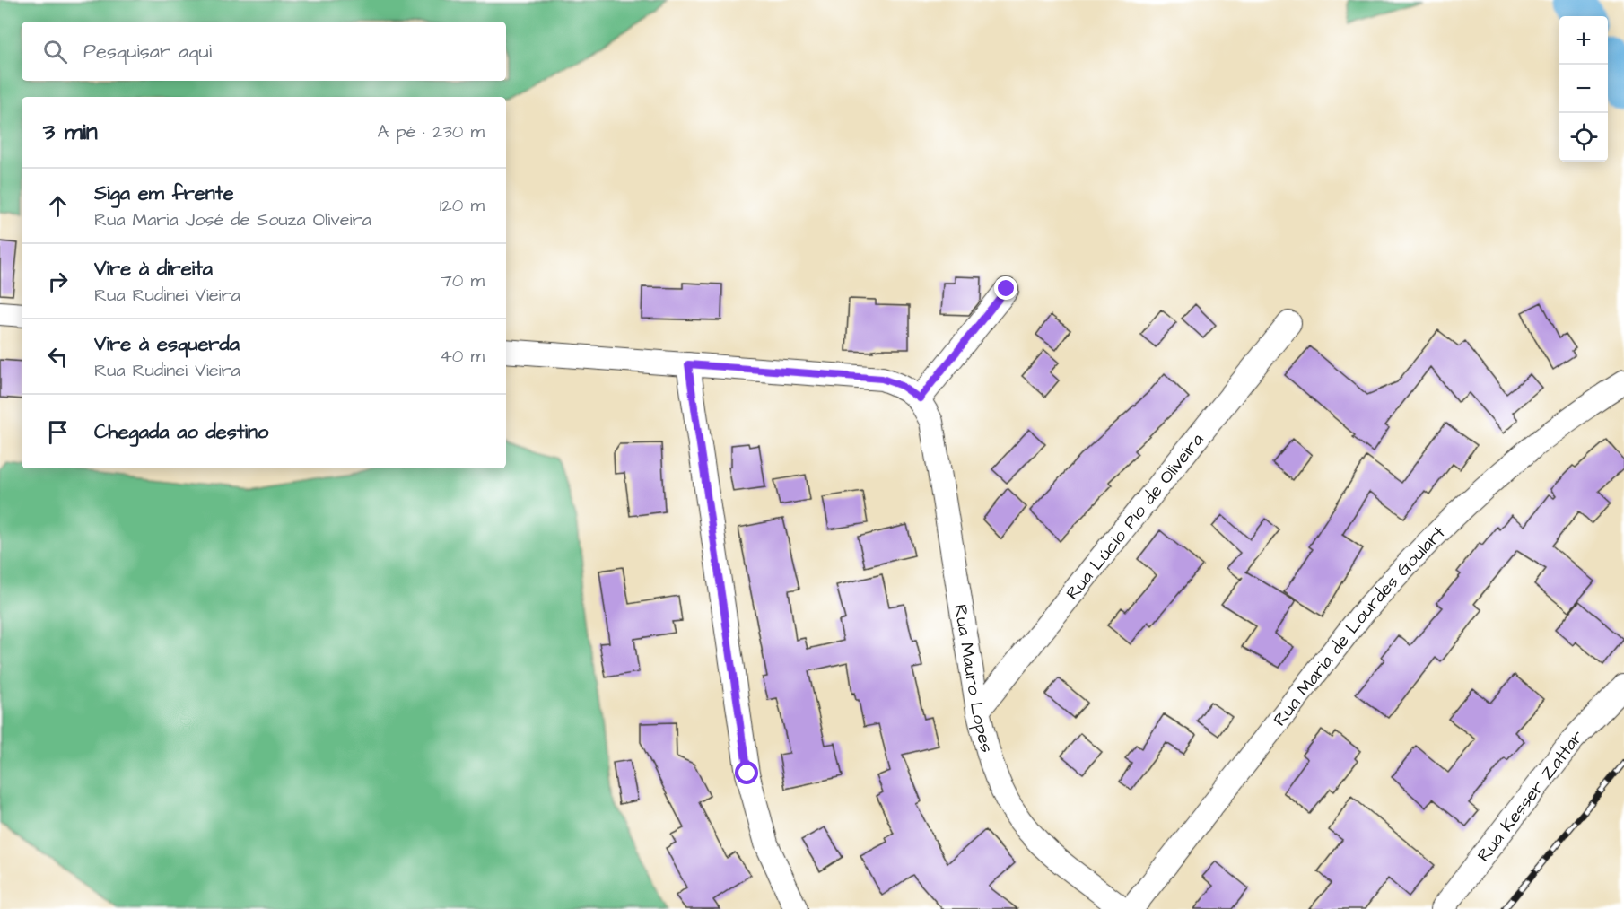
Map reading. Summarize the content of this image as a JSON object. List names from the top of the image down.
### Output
{
  "streets": {
    "street": [
      "Rua Lúcio Pio de Oliveira",
      "Rua Maria de Lourdes Goulart",
      "Rua Mauro Lopes",
      "Rua Kesser Zattar"
    ]
  },
  "crossings": [
    ["Rua Lúcio Pio de Oliveira", "Rua Mauro Lopes"]
  ],
  "page": {
    "map_buttons": ["+", "−"],
    "search": "Pesquisar aqui",
    "heading": ["3 min", "A pé · 230 m"],
    "list": [
      ["Siga em frente", "Rua Maria José de Souza Oliveira", "120 m"],
      ["Vire à direita", "Rua Rudinei Vieira", "70 m"],
      ["Vire à esquerda", "Rua Rudinei Vieira", "40 m"],
      "Chegada ao destino"
    ]
  }
}
